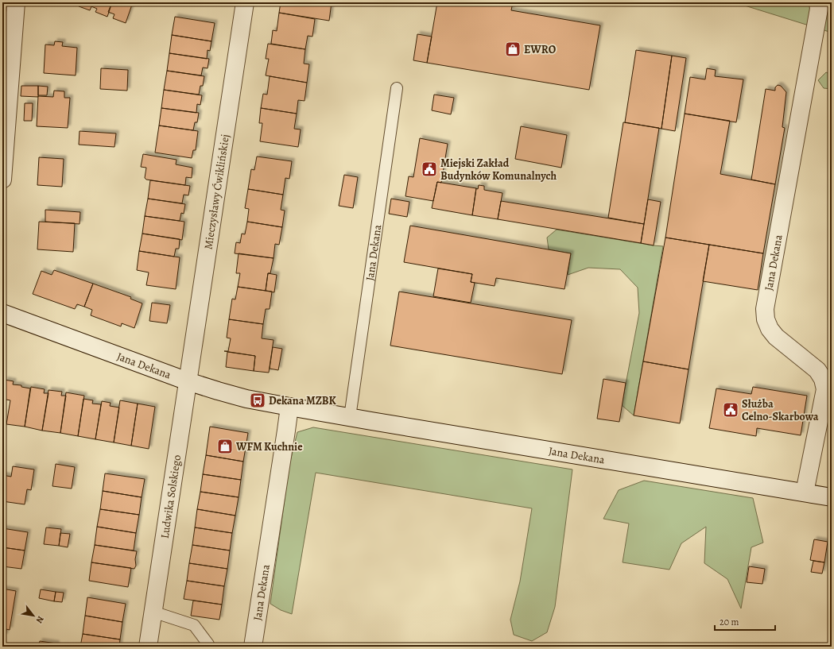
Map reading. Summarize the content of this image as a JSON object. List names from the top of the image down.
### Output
{
  "streets": {
    "street": ["Mieczysławy Ćwiklińskiej", "Jana Dekana", "Ludwika Solskiego"]
  },
  "crossings": [
    ["Mieczysławy Ćwiklińskiej", "Jana Dekana"],
    ["Mieczysławy Ćwiklińskiej", "Ludwika Solskiego"],
    ["Jana Dekana", "Ludwika Solskiego"]
  ],
  "places": {
    "shop": ["EWRO", "WFM Kuchnie"],
    "public building": ["Miejski Zakład Budynków Komunalnych", "Służba Celno-Skarbowa"],
    "bus stop": ["Dekana MZBK"]
  },
  "scale_bar": "20 m",
  "north": "bottom right"
}
